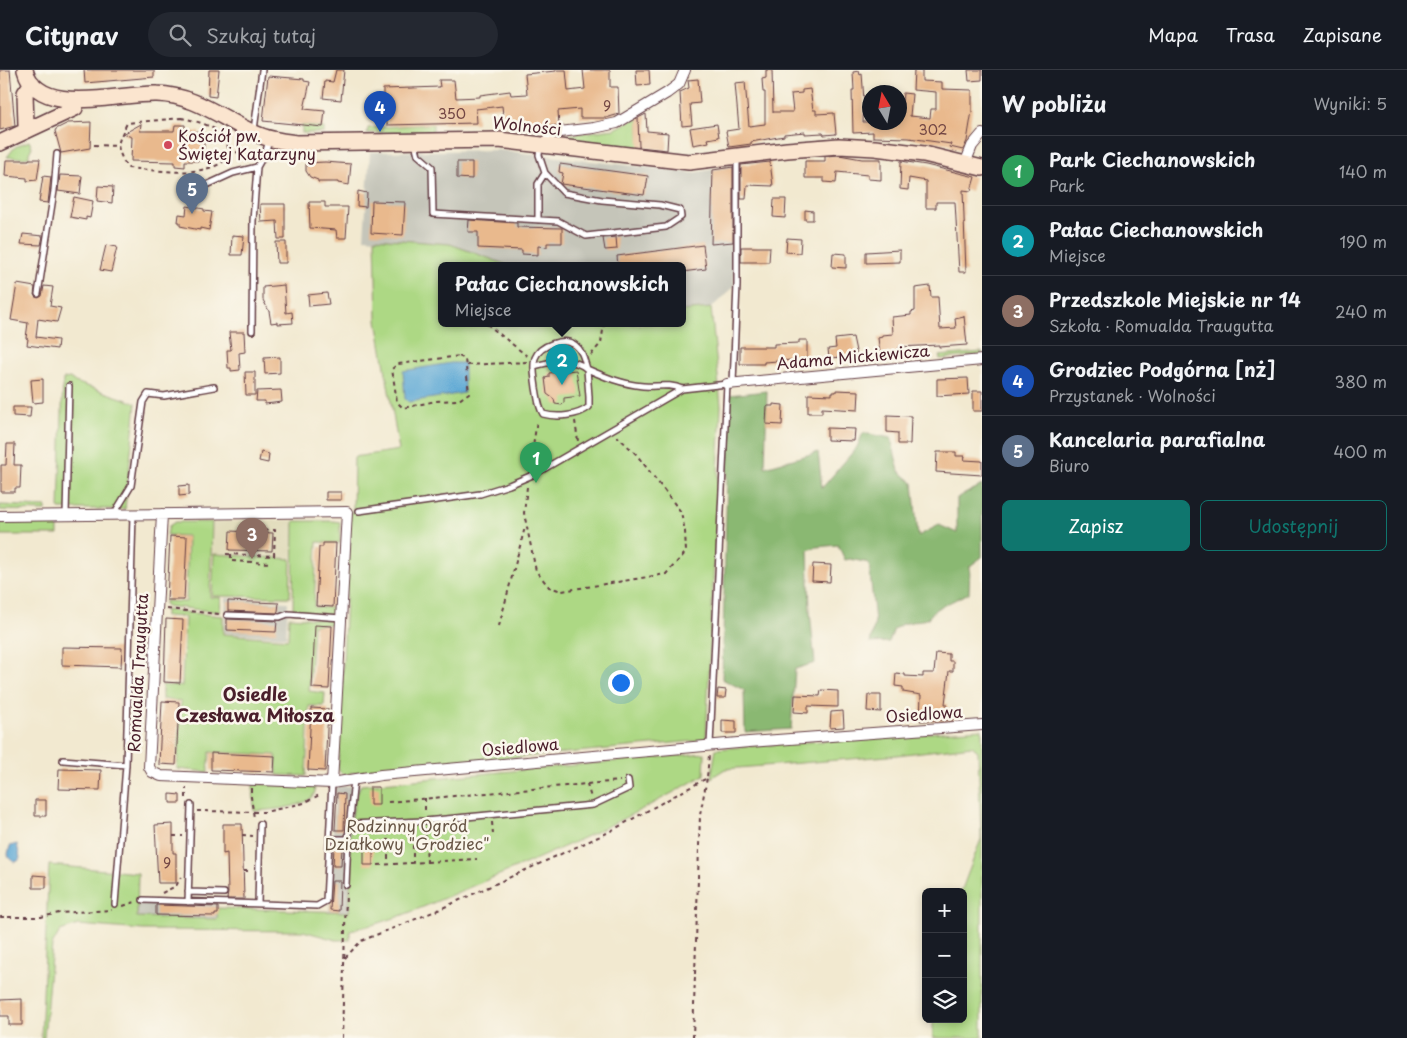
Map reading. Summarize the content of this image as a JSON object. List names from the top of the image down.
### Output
{
  "streets": {
    "street": [
      "Wolności",
      "Adama Mickiewicza",
      "Romualda Traugutta",
      "Osiedlowa"
    ]
  },
  "crossings": [
    ["Romualda Traugutta", "Osiedlowa"]
  ],
  "districts": ["Osiedle Czesława Miłosza"],
  "parks": ["Rodzinny Ogród Działkowy \"Grodziec\""],
  "places": ["Kościół pw. Świętej Katarzyny"],
  "house_numbers": [
    "9",
    "350",
    "302",
    "9"
  ],
  "north": "top",
  "page": {
    "header": "Citynav",
    "search": "Szukaj tutaj",
    "nav": ["Mapa", "Trasa", "Zapisane"],
    "heading": ["W pobliżu", "Wyniki: 5"],
    "pins": [
      "4",
      "5",
      "2",
      "1",
      "3"
    ],
    "list": [
      {
        "mark": "1",
        "name": "Park Ciechanowskich",
        "note": "Park",
        "value": "140 m"
      },
      {
        "mark": "2",
        "name": "Pałac Ciechanowskich",
        "note": "Miejsce",
        "value": "190 m"
      },
      {
        "mark": "3",
        "name": "Przedszkole Miejskie nr 14",
        "note": "Szkoła · Romualda Traugutta",
        "value": "240 m"
      },
      {
        "mark": "4",
        "name": "Grodziec Podgórna [nż]",
        "note": "Przystanek · Wolności",
        "value": "380 m"
      },
      {
        "mark": "5",
        "name": "Kancelaria parafialna",
        "note": "Biuro",
        "value": "400 m"
      }
    ],
    "popup": ["Pałac Ciechanowskich", "Miejsce"],
    "buttons": ["Zapisz", "Udostępnij"],
    "map_buttons": ["+", "−"]
  }
}
